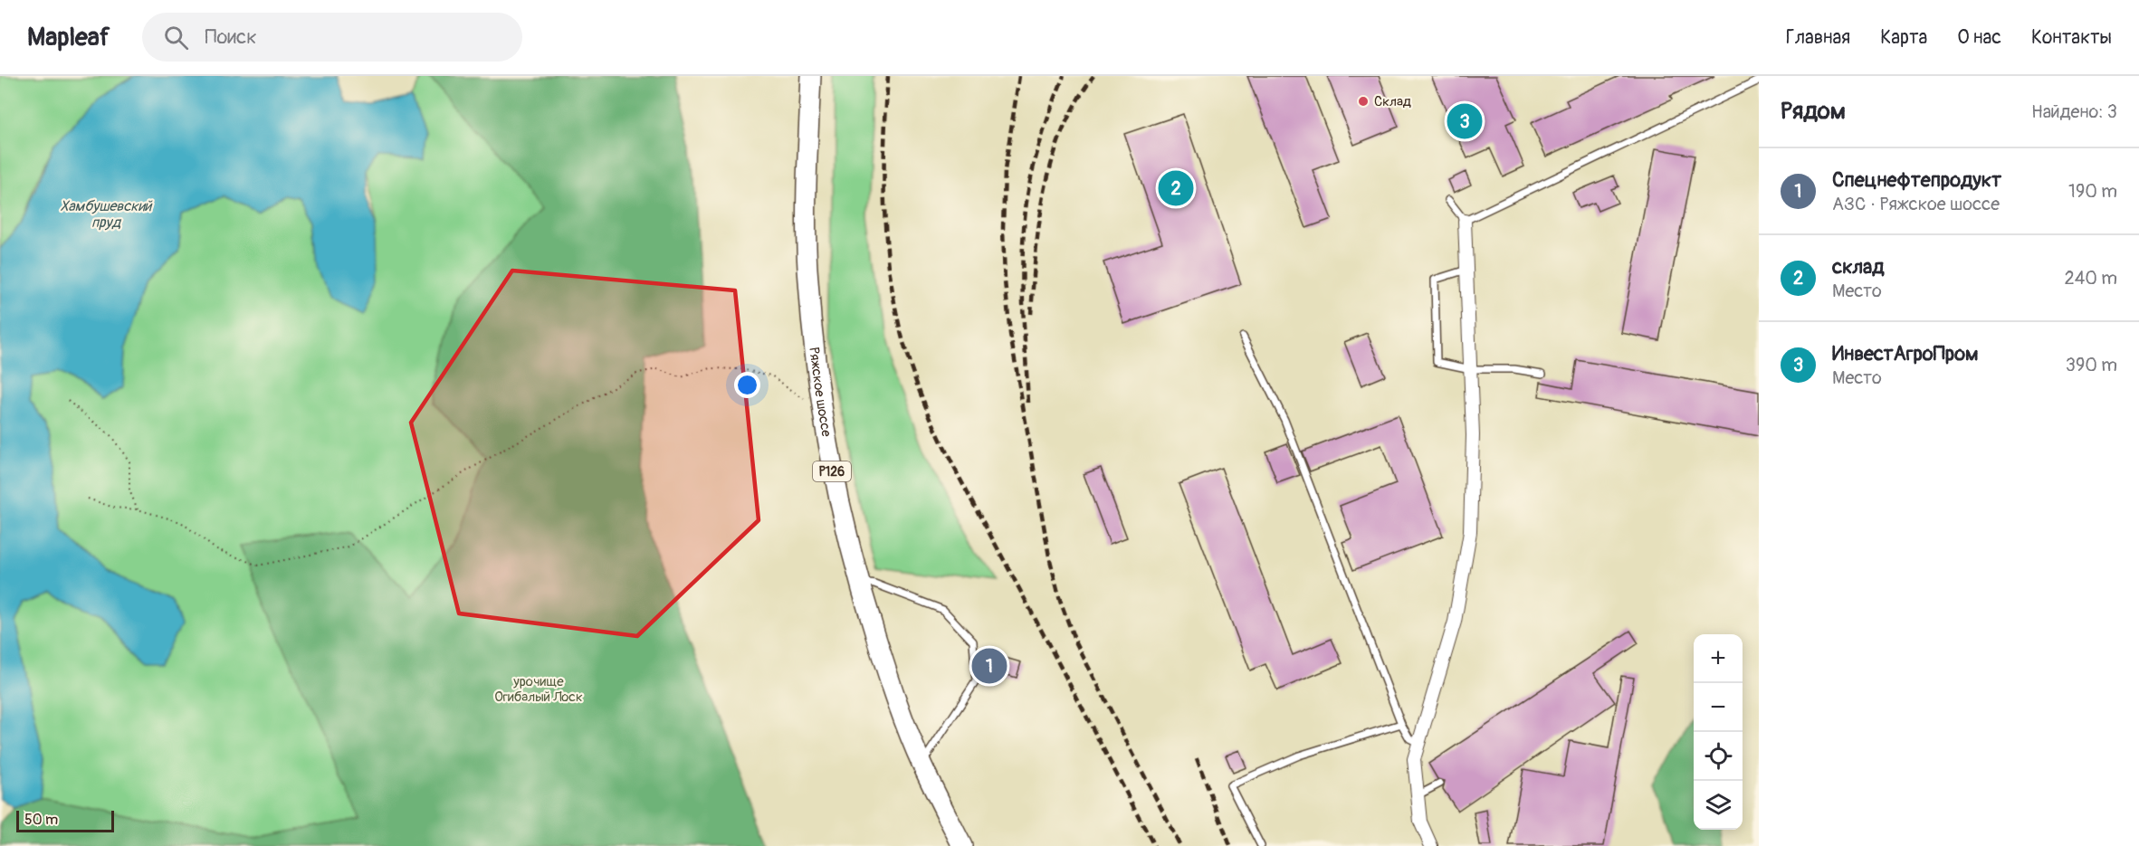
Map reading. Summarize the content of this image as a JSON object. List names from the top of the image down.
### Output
{
  "streets": {
    "main road": ["Ряжское шоссе", "Р126"]
  },
  "water": ["Хамбушевский пруд"],
  "parks": ["урочище Огибалый Лоск"],
  "places": ["Склад"],
  "scale_bar": "50 m",
  "page": {
    "header": "Mapleaf",
    "search": "Поиск",
    "nav": [
      "Главная",
      "Карта",
      "О нас",
      "Контакты"
    ],
    "heading": ["Рядом", "Найдено: 3"],
    "pins": ["3", "2", "1"],
    "list": [
      {
        "mark": "1",
        "name": "Спецнефтепродукт",
        "note": "АЗС · Ряжское шоссе",
        "value": "190 m"
      },
      {
        "mark": "2",
        "name": "склад",
        "note": "Место",
        "value": "240 m"
      },
      {
        "mark": "3",
        "name": "ИнвестАгроПром",
        "note": "Место",
        "value": "390 m"
      }
    ],
    "map_buttons": ["+", "−"],
    "scale": "50 m"
  }
}
